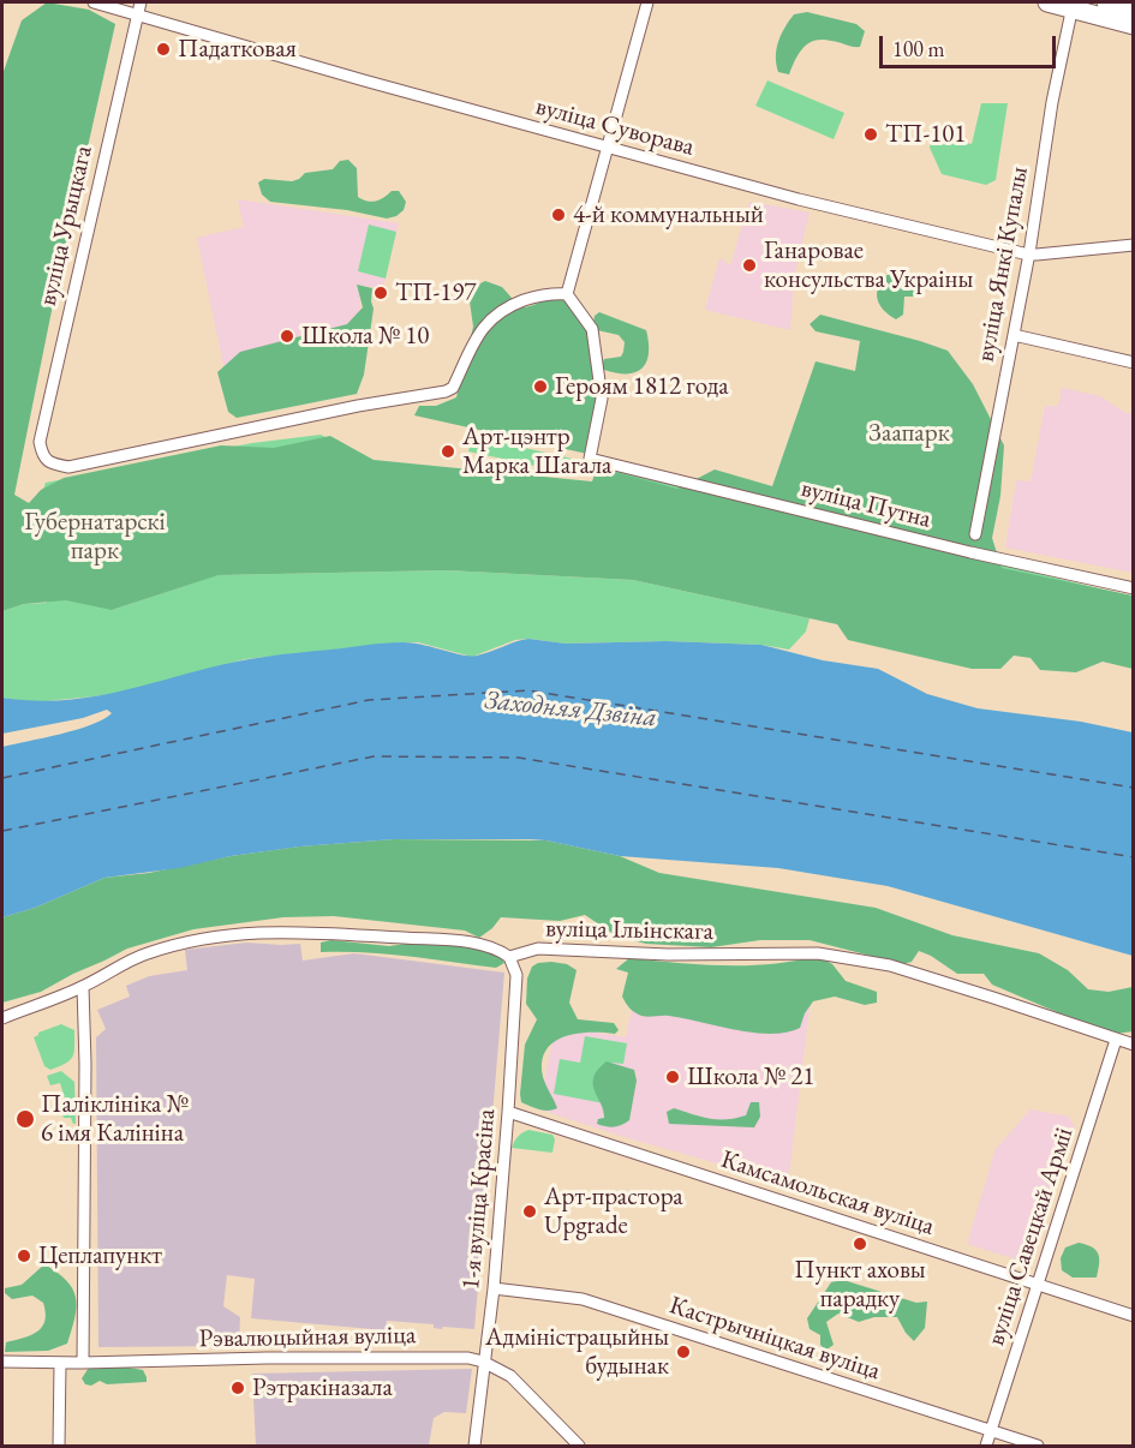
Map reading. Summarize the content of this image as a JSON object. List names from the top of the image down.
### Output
{
  "streets": {
    "street": [
      "вуліца Суворава",
      "вуліца Урыцкага",
      "вуліца Янкі Купалы",
      "вуліца Путна",
      "вуліца Ільінскага",
      "Камсамольская вуліца",
      "1-я вуліца Красіна",
      "вуліца Савецкай Арміі",
      "Рэвалюцыйная вуліца",
      "Кастрычніцкая вуліца"
    ]
  },
  "crossings": [
    ["вуліца Суворава", "вуліца Урыцкага"],
    ["вуліца Суворава", "вуліца Янкі Купалы"],
    ["вуліца Урыцкага", "вуліца Путна"],
    ["вуліца Ільінскага", "1-я вуліца Красіна"],
    ["вуліца Ільінскага", "вуліца Савецкай Арміі"],
    ["Камсамольская вуліца", "1-я вуліца Красіна"],
    ["Камсамольская вуліца", "вуліца Савецкай Арміі"],
    ["1-я вуліца Красіна", "Рэвалюцыйная вуліца"],
    ["1-я вуліца Красіна", "Кастрычніцкая вуліца"],
    ["вуліца Савецкай Арміі", "Кастрычніцкая вуліца"]
  ],
  "water": ["Заходняя Дзвіна"],
  "parks": ["Заапарк", "Губернатарскі парк"],
  "places": [
    "Падатковая",
    "ТП-101",
    "4-й коммунальный",
    "Ганаровае консульства Украіны",
    "ТП-197",
    "Школа № 10",
    "Героям 1812 года",
    "Арт-цэнтр Марка Шагала",
    "Школа № 21",
    "Паліклініка № 6 імя Калініна",
    "Арт-прастора Upgrade",
    "Пункт аховы парадку",
    "Цеплапункт",
    "Адміністрацыйны будынак",
    "Рэтракіназала"
  ],
  "scale_bar": "100 m"
}
